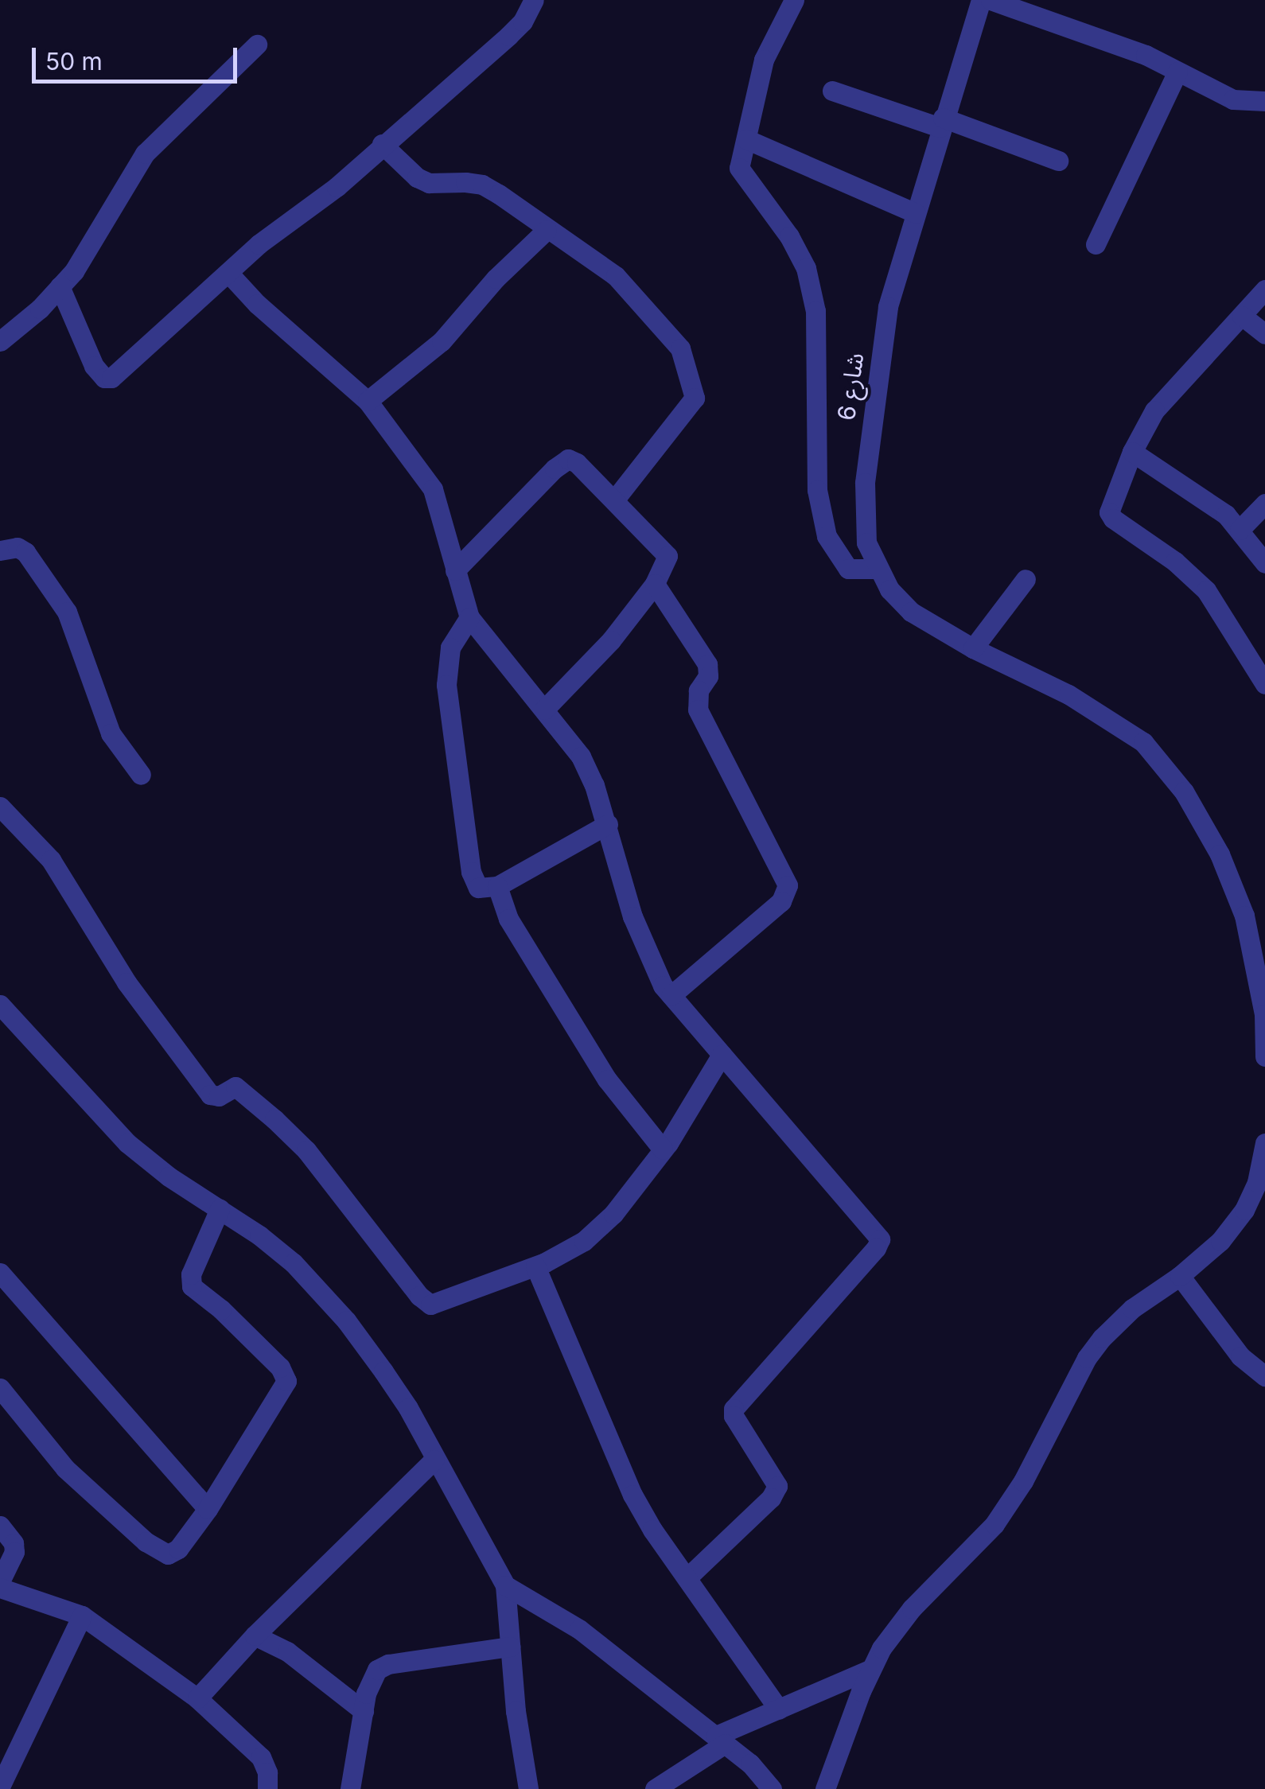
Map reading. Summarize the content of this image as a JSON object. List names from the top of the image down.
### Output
{
  "streets": {
    "street": ["شارع 6"]
  },
  "scale_bar": "50 m"
}
